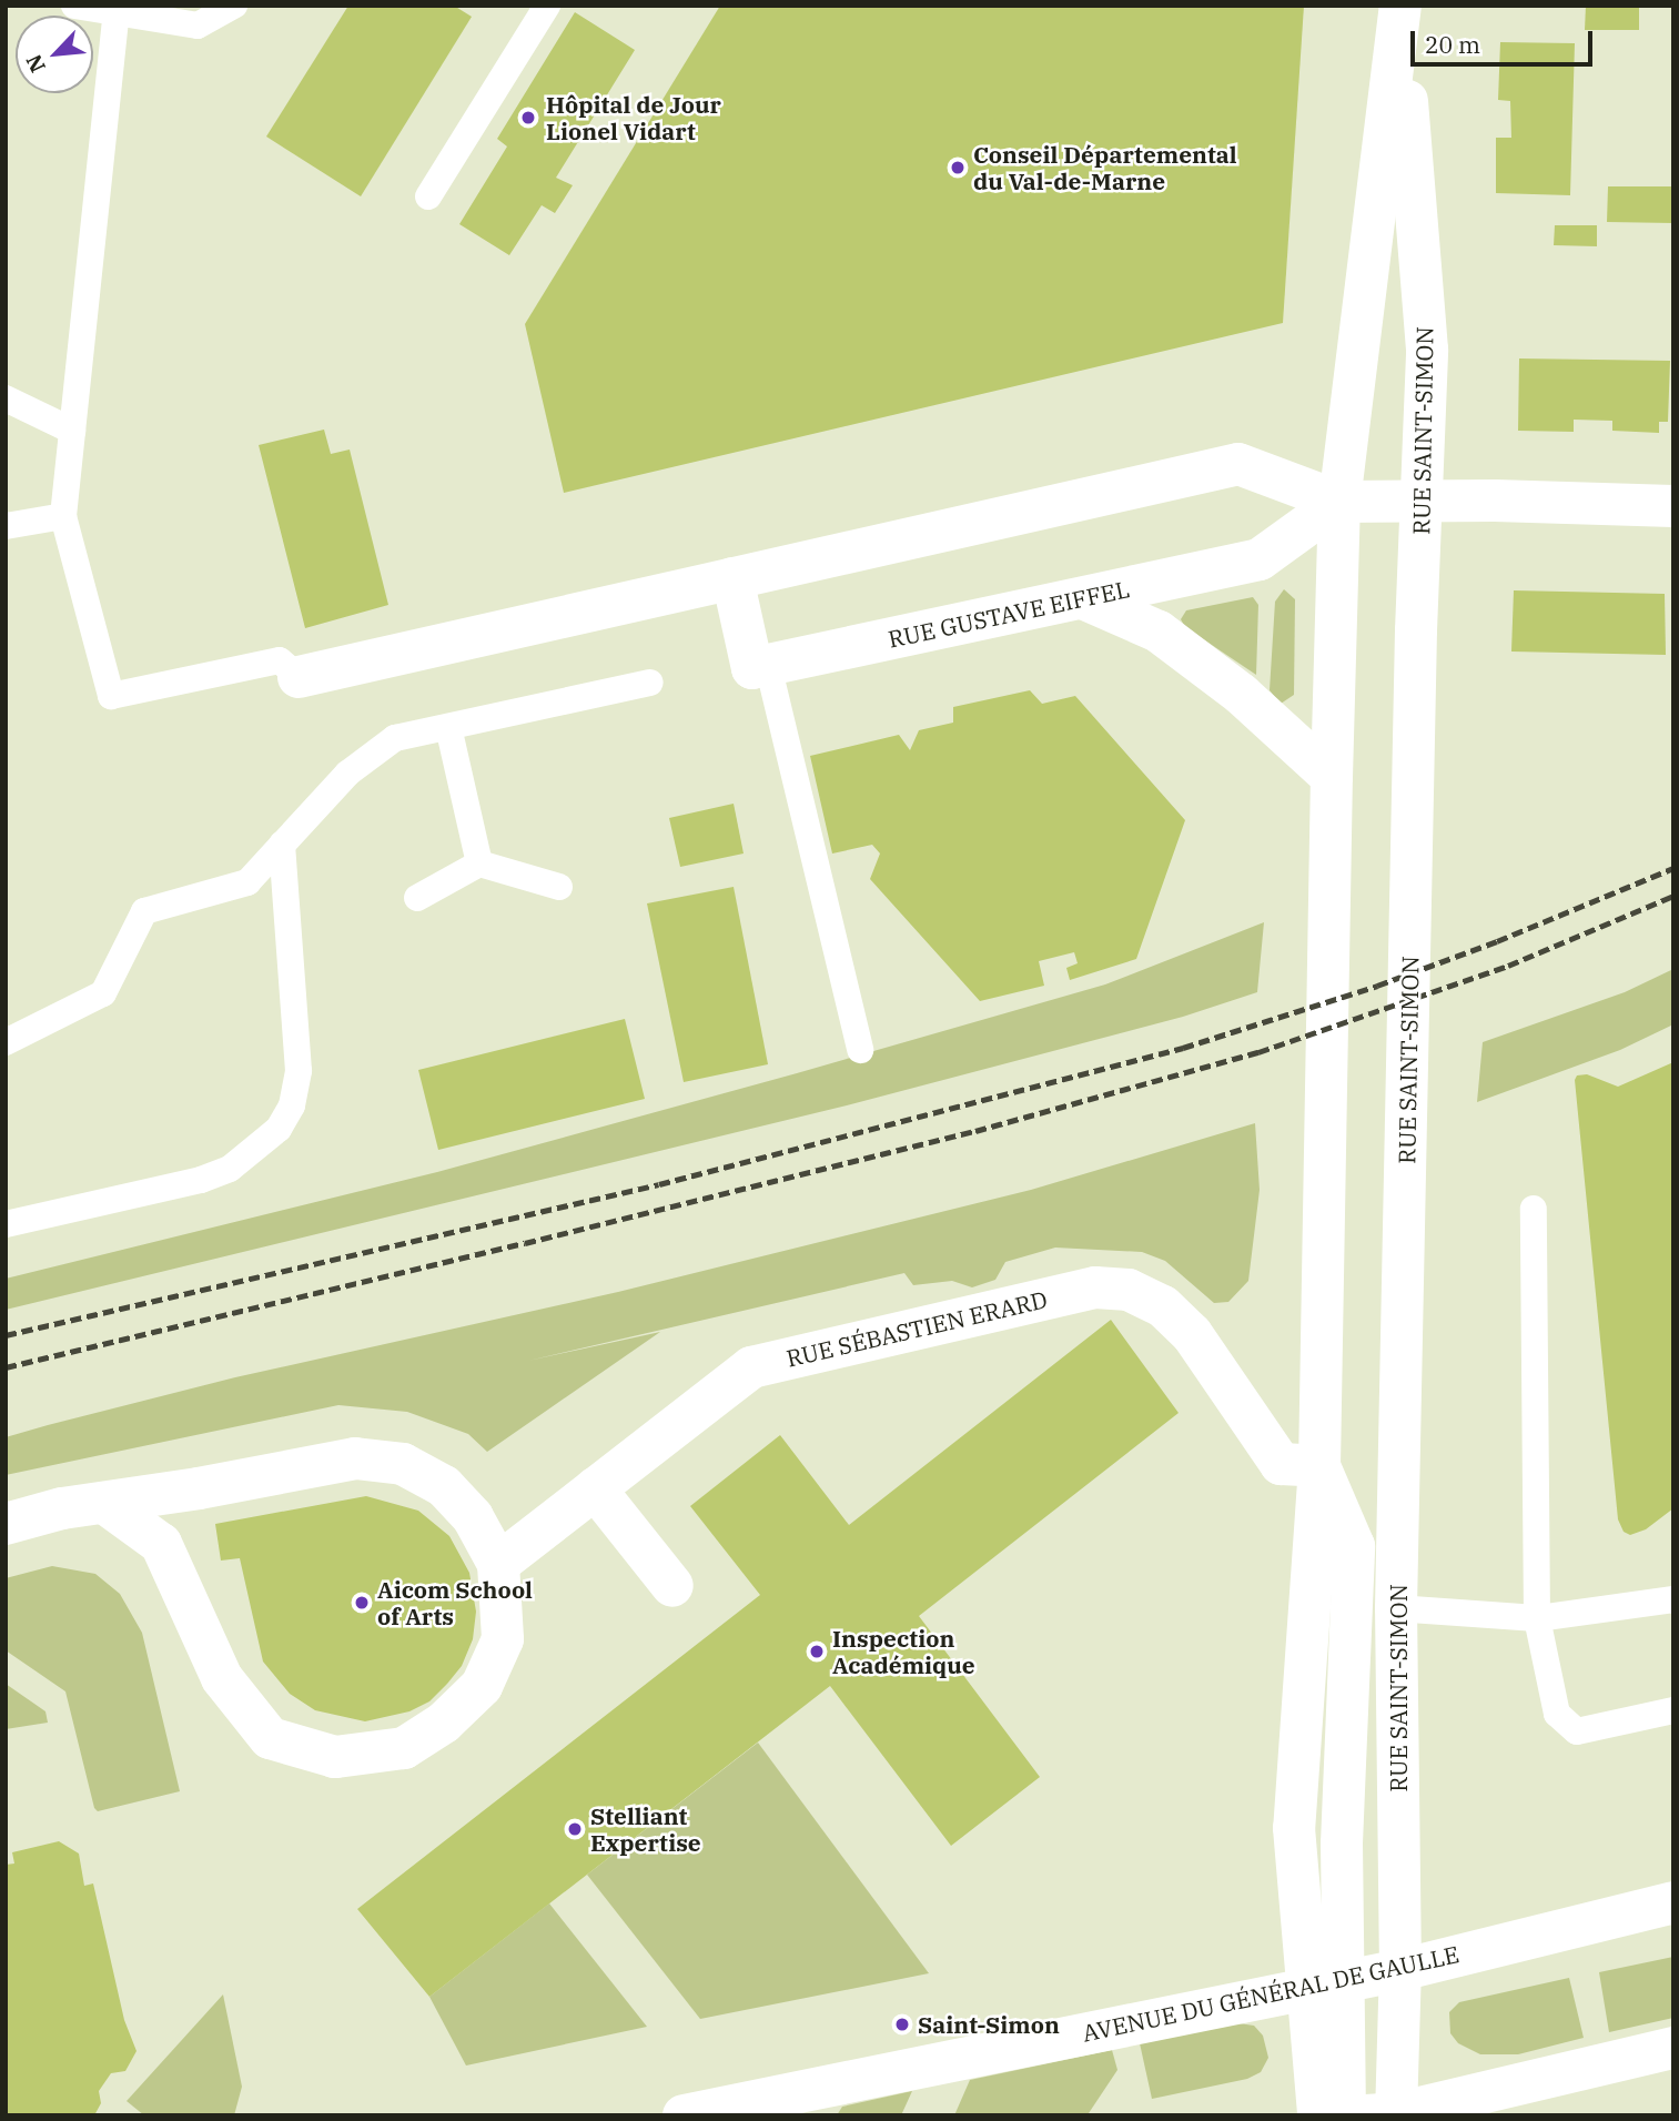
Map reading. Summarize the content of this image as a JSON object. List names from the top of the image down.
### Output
{
  "streets": {
    "street": [
      "RUE SAINT-SIMON",
      "RUE GUSTAVE EIFFEL",
      "RUE SÉBASTIEN ERARD",
      "AVENUE DU GÉNÉRAL DE GAULLE"
    ]
  },
  "crossings": [
    ["RUE SAINT-SIMON", "RUE GUSTAVE EIFFEL"],
    ["RUE SAINT-SIMON", "RUE SÉBASTIEN ERARD"],
    ["RUE SAINT-SIMON", "AVENUE DU GÉNÉRAL DE GAULLE"]
  ],
  "places": [
    "Hôpital de Jour Lionel Vidart",
    "Conseil Départemental du Val-de-Marne",
    "Aicom School of Arts",
    "Inspection Académique",
    "Stelliant Expertise",
    "Saint-Simon"
  ],
  "scale_bar": "20 m",
  "north": "bottom left"
}
